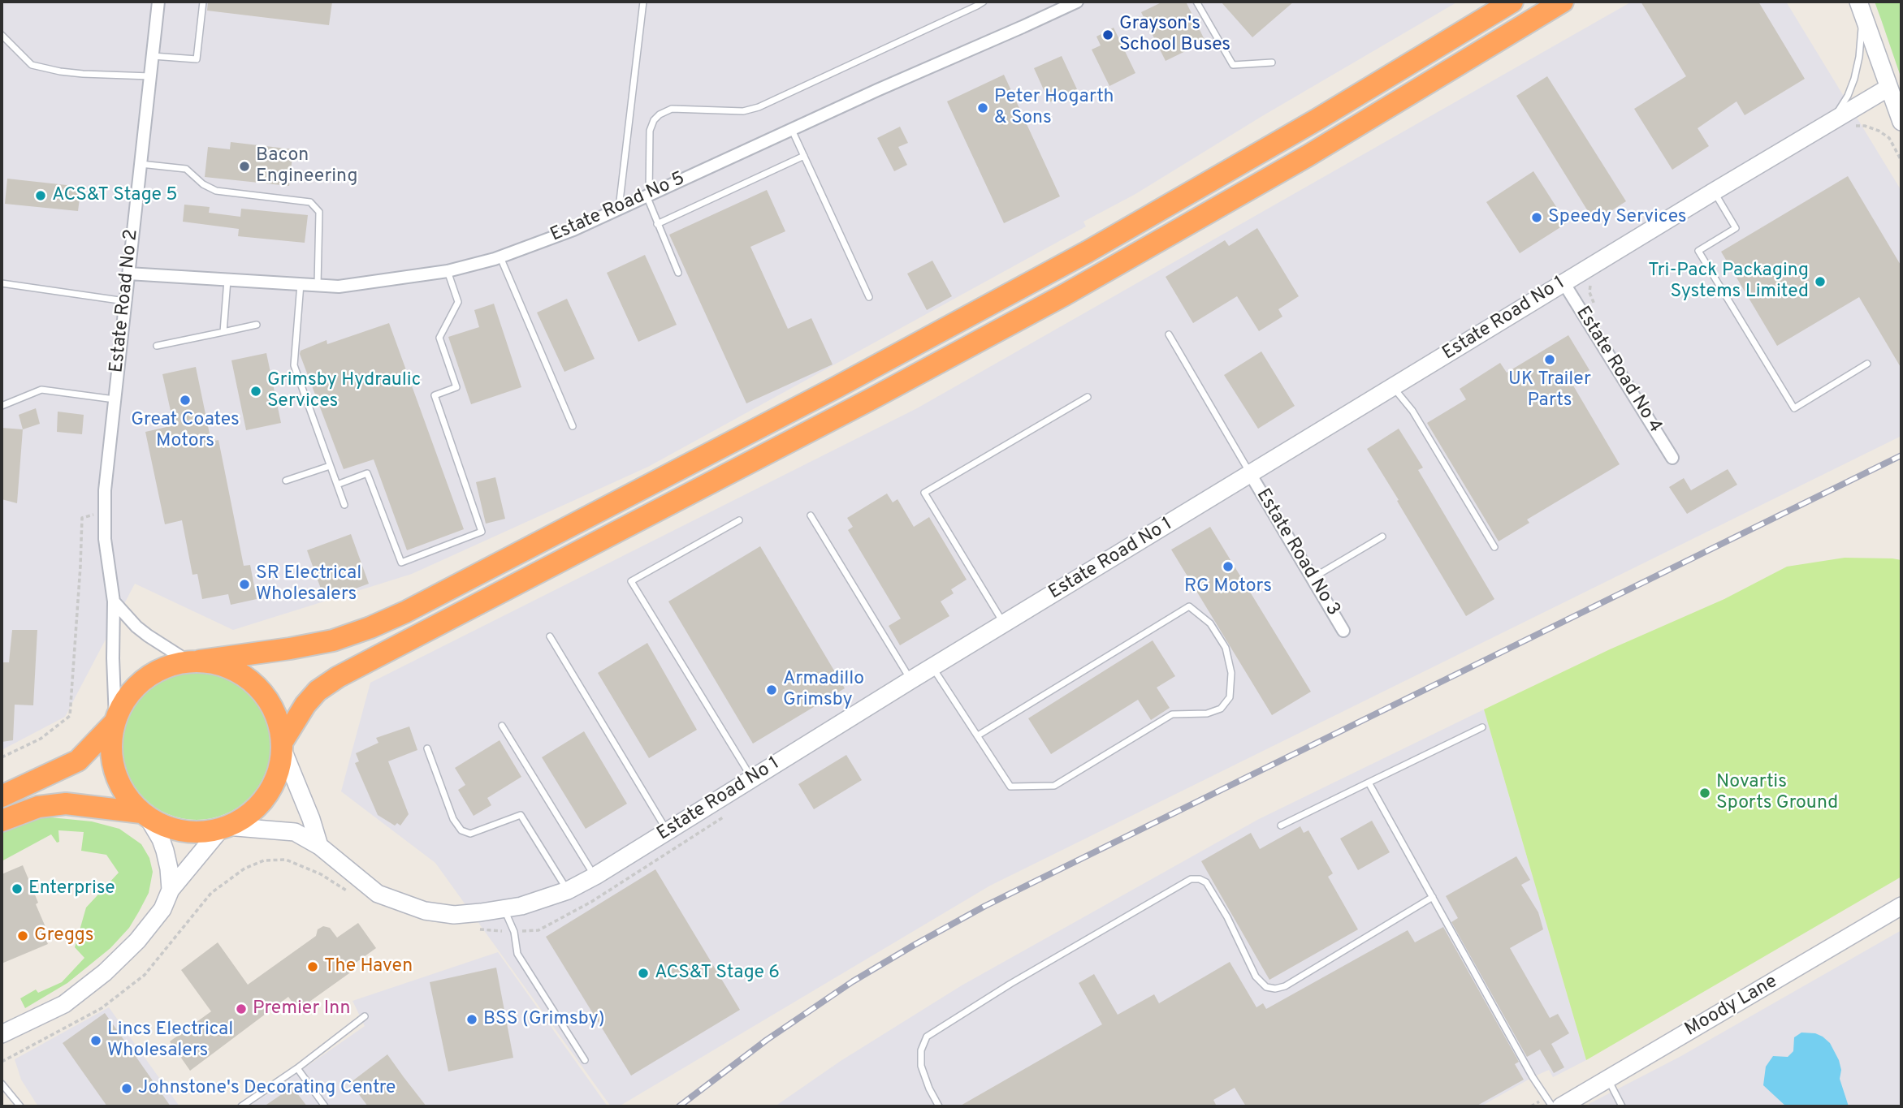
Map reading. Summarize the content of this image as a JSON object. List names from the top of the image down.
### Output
{
  "streets": {
    "street": [
      "Estate Road No 5",
      "Estate Road No 2",
      "Estate Road No 1",
      "Estate Road No 4",
      "Estate Road No 3",
      "Moody Lane"
    ]
  },
  "crossings": [
    ["Estate Road No 5", "Estate Road No 2"],
    ["Estate Road No 2", "Estate Road No 1"],
    ["Estate Road No 1", "Estate Road No 4"],
    ["Estate Road No 1", "Estate Road No 3"]
  ],
  "places": [
    "Grayson's School Buses",
    "Peter Hogarth & Sons",
    "Bacon Engineering",
    "ACS&T Stage 5",
    "Speedy Services",
    "Tri-Pack Packaging Systems Limited",
    "UK Trailer Parts",
    "Grimsby Hydraulic Services",
    "Great Coates Motors",
    "RG Motors",
    "SR Electrical Wholesalers",
    "Armadillo Grimsby",
    "Novartis Sports Ground",
    "Enterprise",
    "Greggs",
    "The Haven",
    "ACS&T Stage 6",
    "Premier Inn",
    "BSS (Grimsby)",
    "Lincs Electrical Wholesalers",
    "Johnstone's Decorating Centre"
  ]
}
